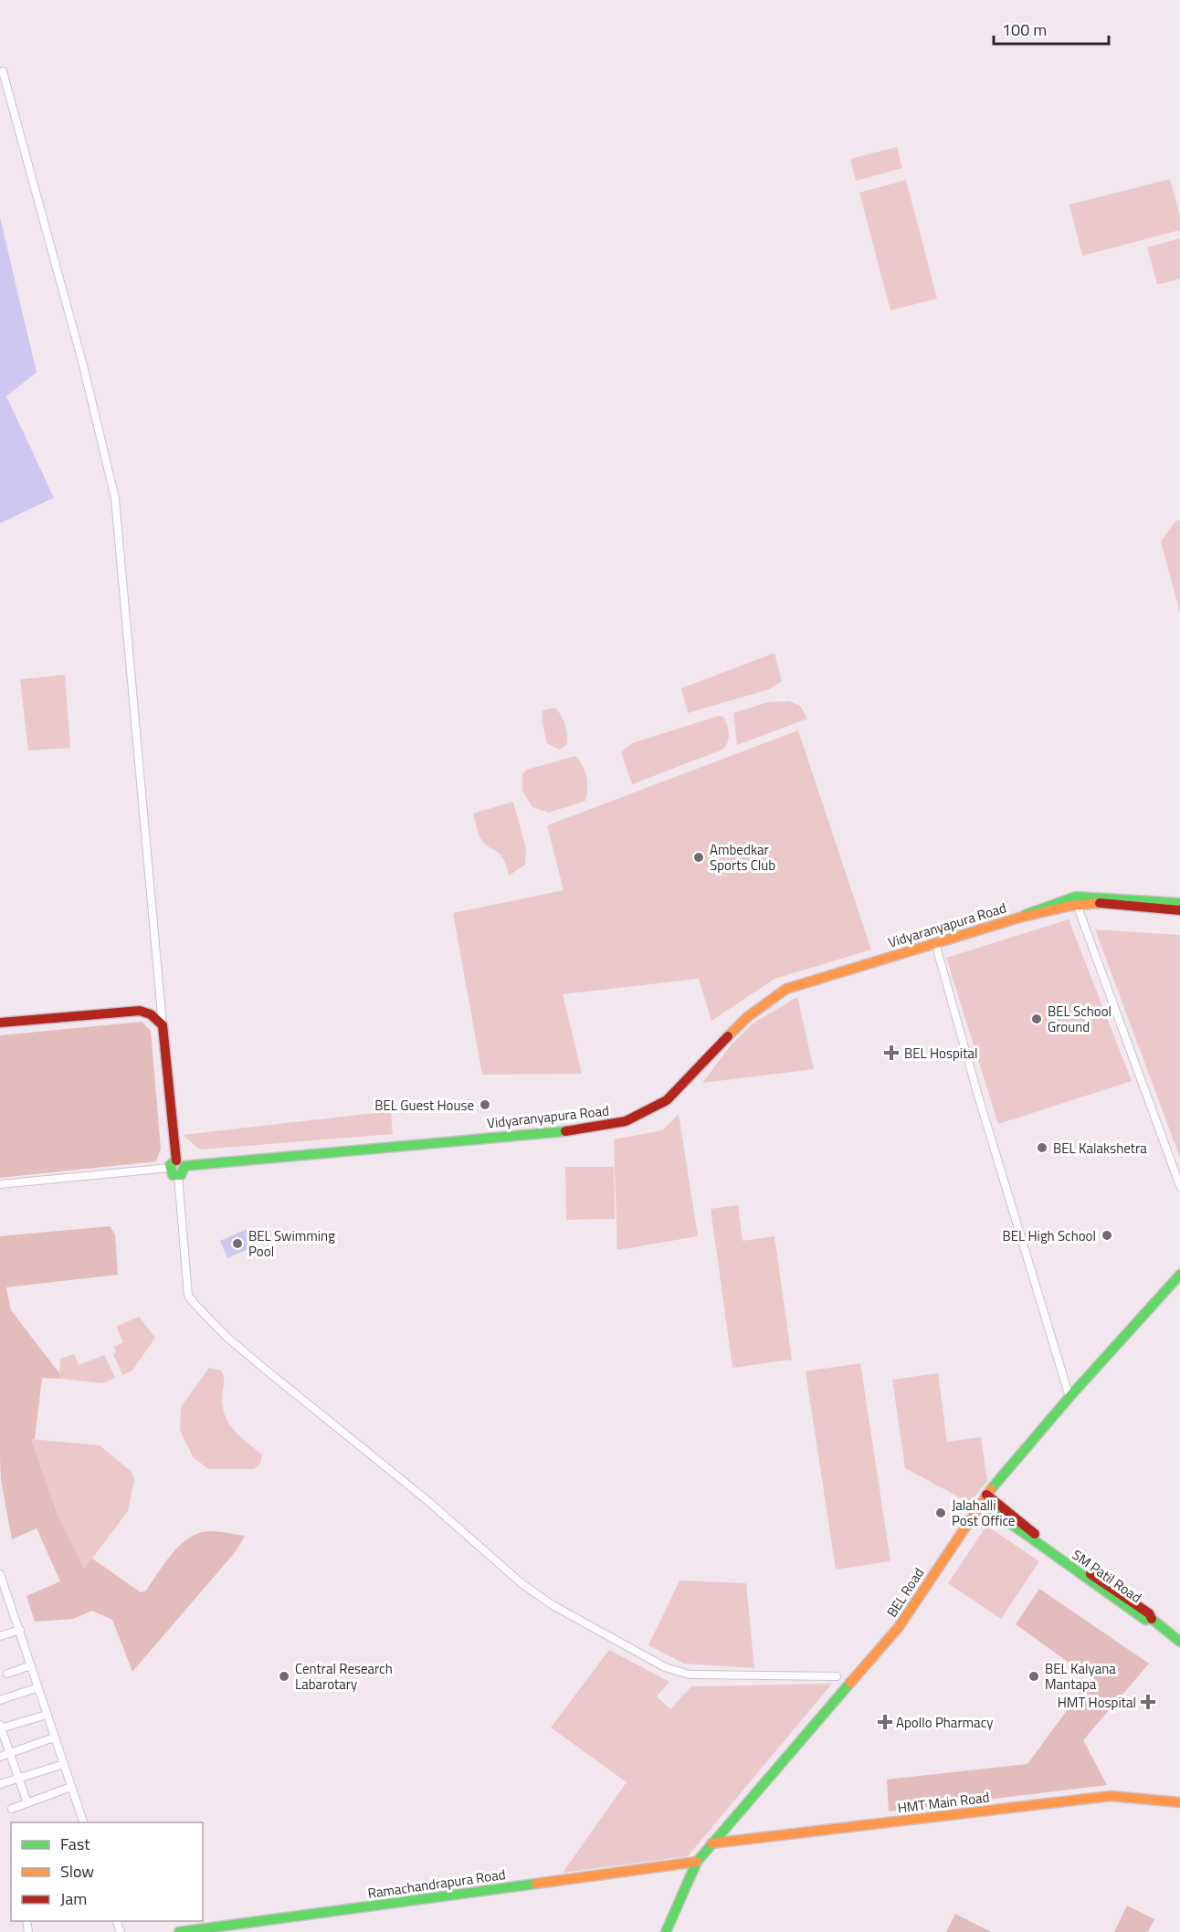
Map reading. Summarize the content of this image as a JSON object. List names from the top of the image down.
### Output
{
  "streets": {
    "main road": [
      "Vidyaranyapura Road",
      "SM Patil Road",
      "BEL Road",
      "HMT Main Road",
      "Ramachandrapura Road"
    ]
  },
  "crossings": [
    ["SM Patil Road", "BEL Road"],
    ["BEL Road", "HMT Main Road"],
    ["BEL Road", "Ramachandrapura Road"]
  ],
  "places": {
    "other": [
      "Ambedkar Sports Club",
      "BEL School Ground",
      "BEL Guest House",
      "BEL Kalakshetra",
      "BEL High School",
      "BEL Swimming Pool",
      "Jalahalli Post Office",
      "Central Research Labarotary",
      "BEL Kalyana Mantapa"
    ],
    "health": ["BEL Hospital", "HMT Hospital", "Apollo Pharmacy"]
  },
  "legend": ["Fast", "Slow", "Jam"],
  "scale_bar": "100 m"
}
